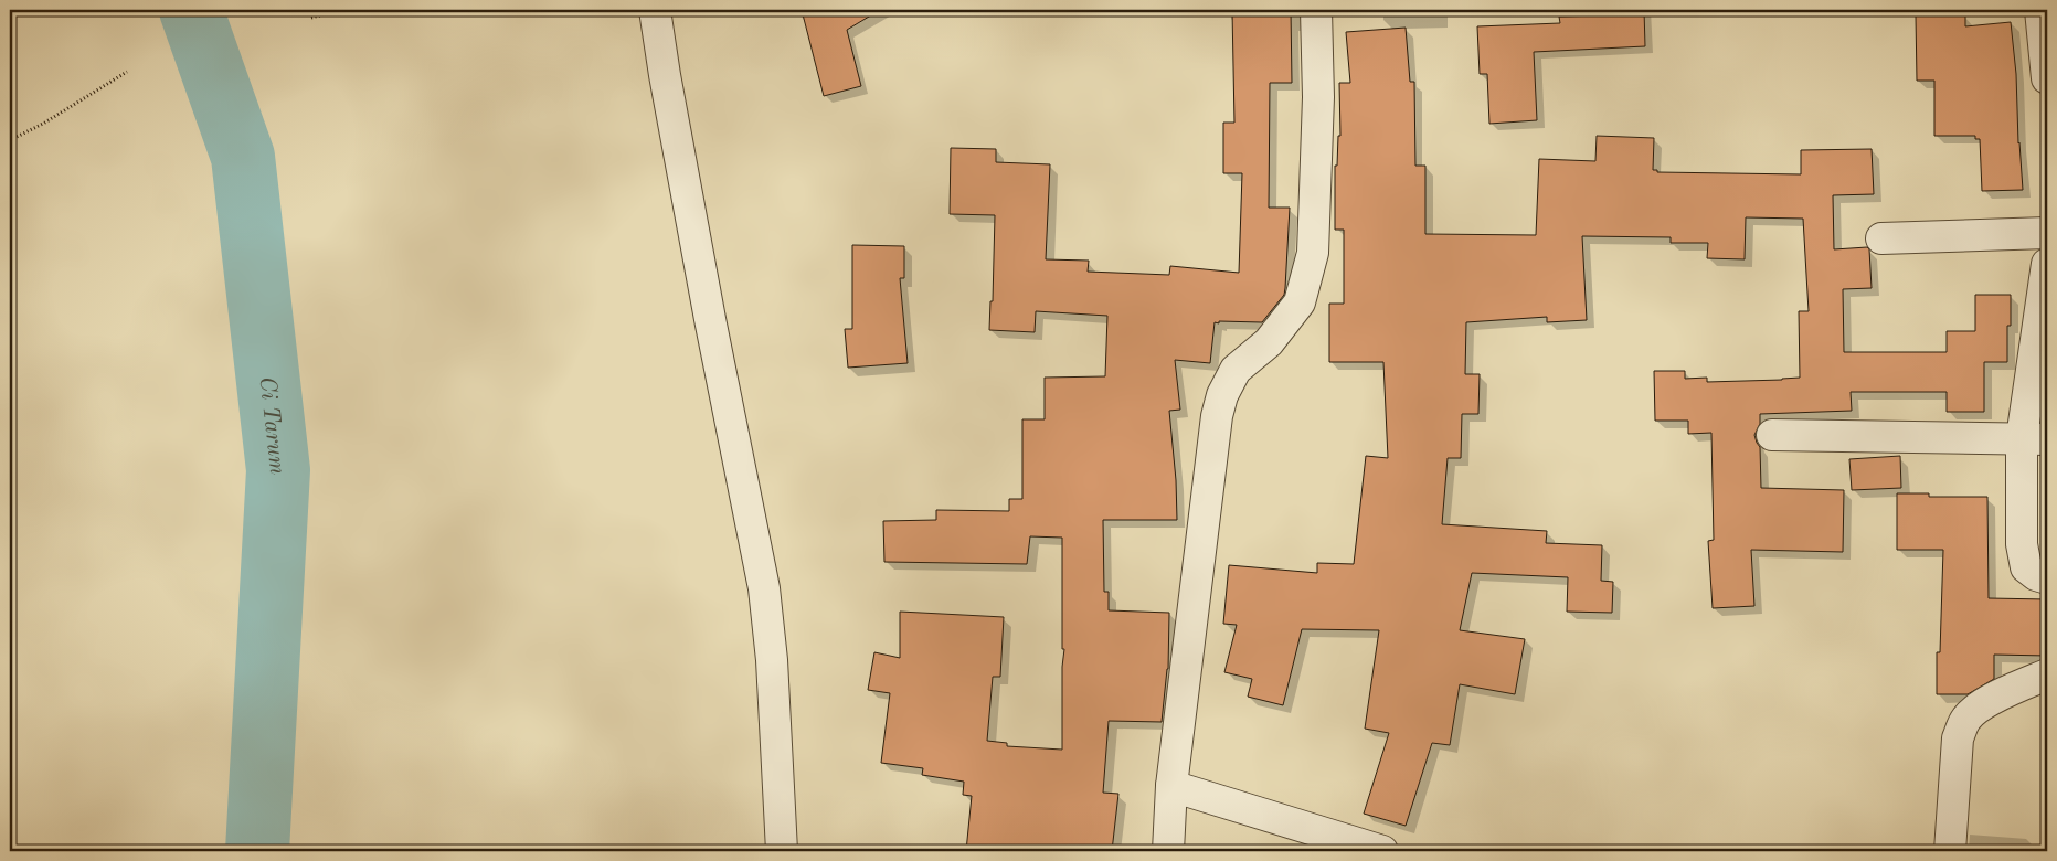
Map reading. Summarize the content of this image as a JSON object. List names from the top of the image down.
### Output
{
  "water": ["Ci Tarum"]
}
